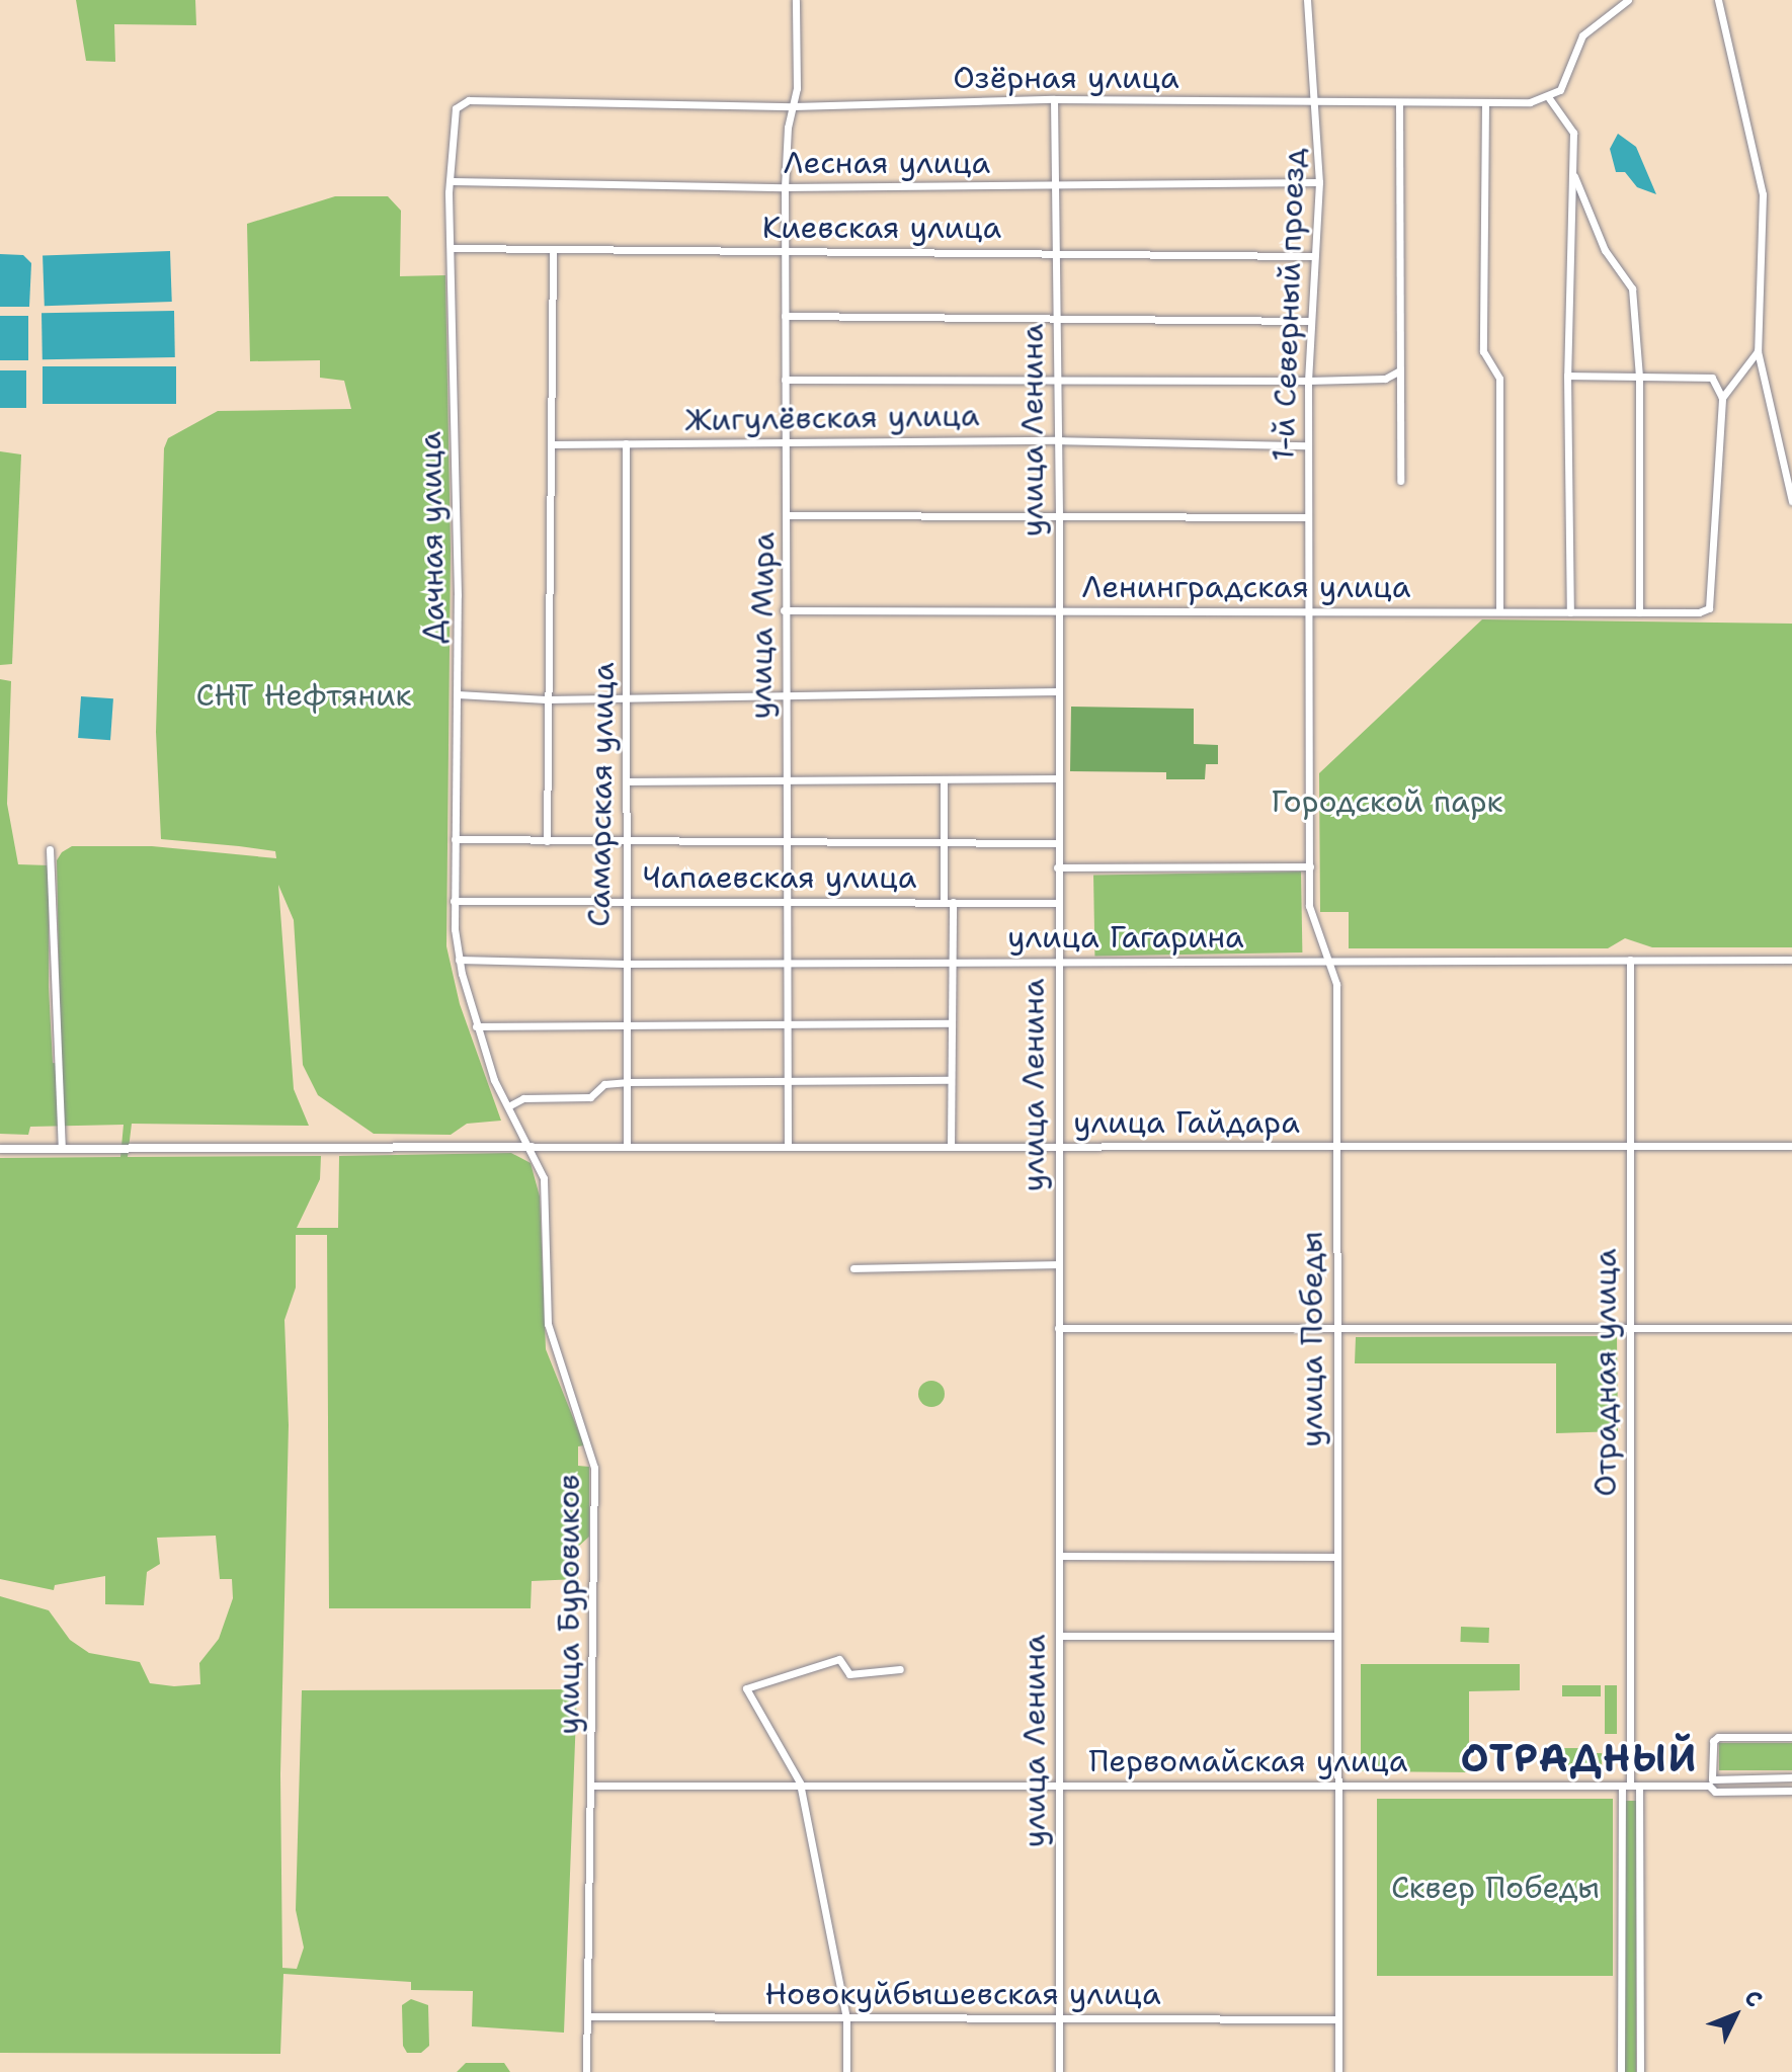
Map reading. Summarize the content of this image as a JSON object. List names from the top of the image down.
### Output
{
  "streets": {
    "street": [
      "Озёрная улица",
      "Лесная улица",
      "Киевская улица",
      "1-й Северный проезд",
      "Жигулёвская улица",
      "улица Ленина",
      "Дачная улица",
      "Ленинградская улица",
      "улица Мира",
      "Самарская улица",
      "Чапаевская улица",
      "улица Гагарина",
      "улица Гайдара",
      "улица Победы",
      "Отрадная улица",
      "улица Буровиков",
      "Первомайская улица",
      "Новокуйбышевская улица"
    ]
  },
  "crossings": [
    ["Озёрная улица", "1-й Северный проезд"],
    ["Озёрная улица", "улица Ленина"],
    ["Озёрная улица", "Дачная улица"],
    ["Озёрная улица", "улица Мира"],
    ["Лесная улица", "1-й Северный проезд"],
    ["Лесная улица", "улица Ленина"],
    ["Лесная улица", "Дачная улица"],
    ["Лесная улица", "улица Мира"],
    ["Киевская улица", "1-й Северный проезд"],
    ["Киевская улица", "улица Ленина"],
    ["Киевская улица", "Дачная улица"],
    ["Киевская улица", "улица Мира"],
    ["1-й Северный проезд", "Жигулёвская улица"],
    ["1-й Северный проезд", "Ленинградская улица"],
    ["1-й Северный проезд", "улица Победы"],
    ["Жигулёвская улица", "улица Ленина"],
    ["Жигулёвская улица", "улица Мира"],
    ["Жигулёвская улица", "Самарская улица"],
    ["улица Ленина", "Ленинградская улица"],
    ["улица Ленина", "Чапаевская улица"],
    ["улица Ленина", "улица Гагарина"],
    ["улица Ленина", "улица Гайдара"],
    ["улица Ленина", "Первомайская улица"],
    ["улица Ленина", "Новокуйбышевская улица"],
    ["Дачная улица", "Чапаевская улица"],
    ["Дачная улица", "улица Гагарина"],
    ["Дачная улица", "улица Гайдара"],
    ["Дачная улица", "улица Буровиков"],
    ["Ленинградская улица", "улица Мира"],
    ["Ленинградская улица", "улица Победы"],
    ["улица Мира", "Чапаевская улица"],
    ["улица Мира", "улица Гагарина"],
    ["улица Мира", "улица Гайдара"],
    ["Самарская улица", "Чапаевская улица"],
    ["Самарская улица", "улица Гагарина"],
    ["Самарская улица", "улица Гайдара"],
    ["улица Гагарина", "улица Победы"],
    ["улица Гагарина", "Отрадная улица"],
    ["улица Гайдара", "улица Победы"],
    ["улица Гайдара", "Отрадная улица"],
    ["улица Гайдара", "улица Буровиков"],
    ["улица Победы", "Первомайская улица"],
    ["улица Победы", "Новокуйбышевская улица"],
    ["Отрадная улица", "Первомайская улица"],
    ["улица Буровиков", "Первомайская улица"],
    ["улица Буровиков", "Новокуйбышевская улица"]
  ],
  "districts": ["ОТРАДНЫЙ"],
  "parks": ["СНТ Нефтяник", "Городской парк", "Сквер Победы"],
  "north": "top right"
}
